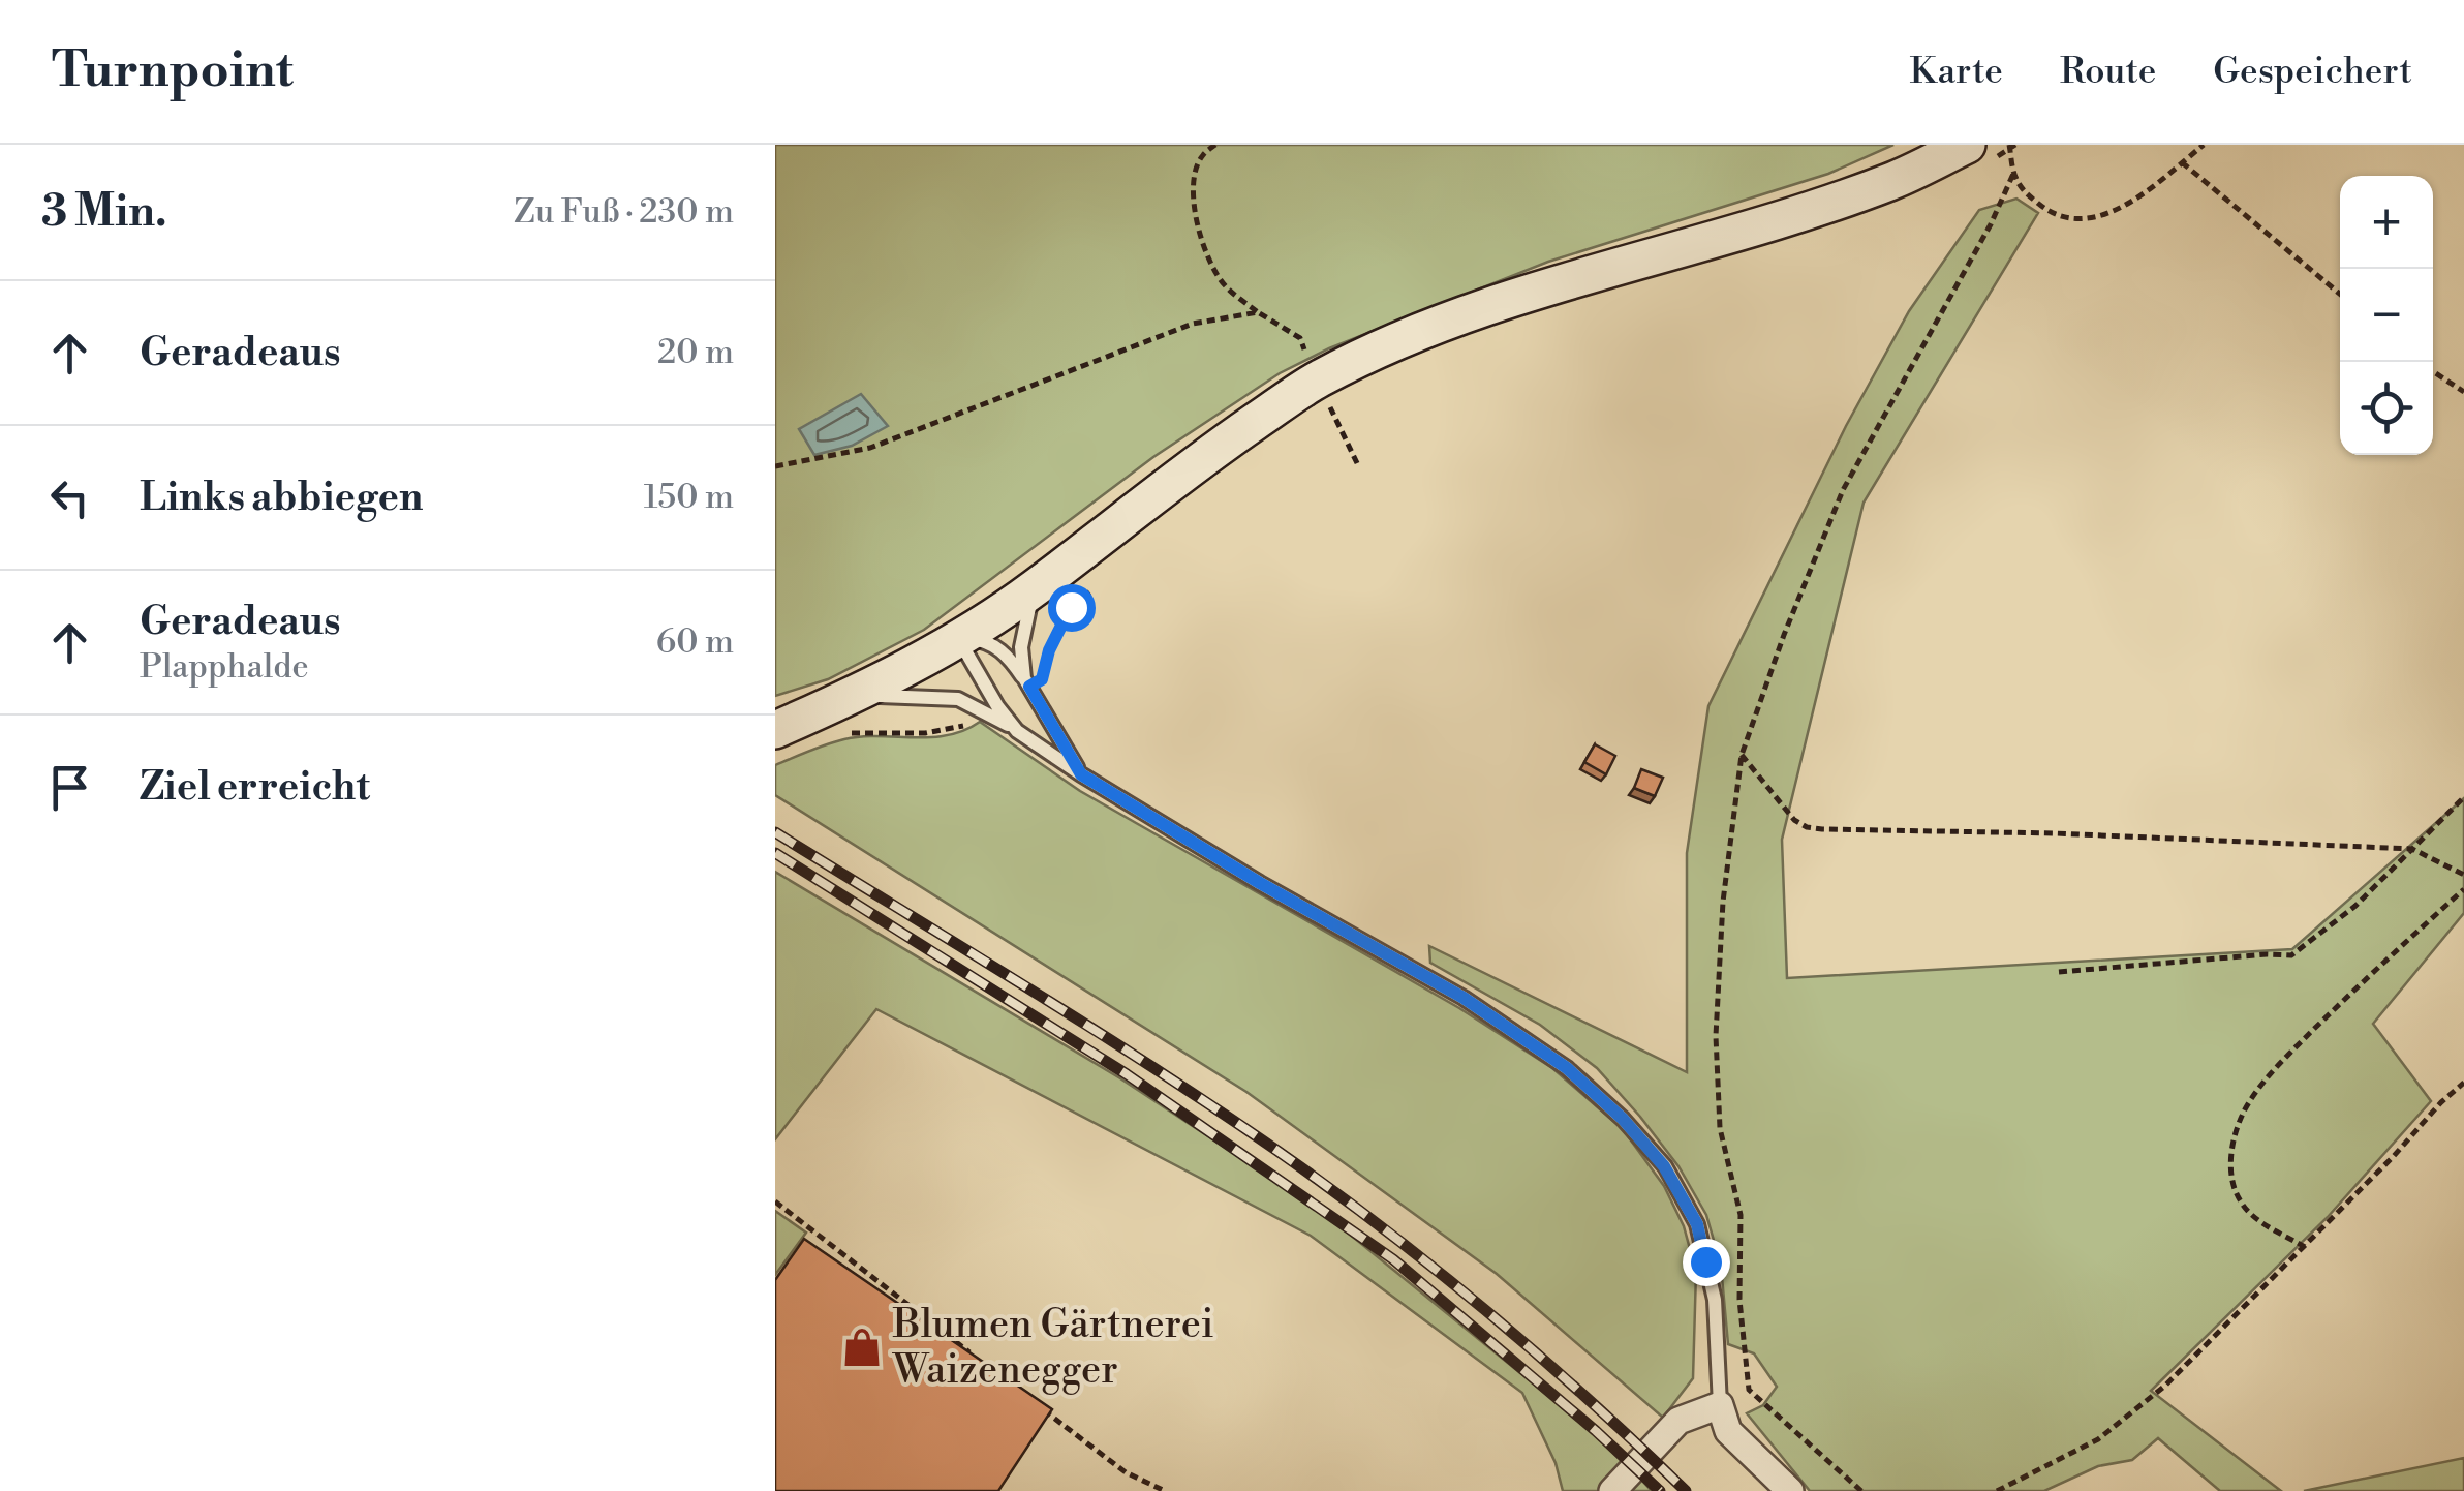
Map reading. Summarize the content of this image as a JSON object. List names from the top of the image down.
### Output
{
  "places": {
    "shop": ["Blumen Gärtnerei Waizenegger"]
  },
  "page": {
    "header": "Turnpoint",
    "nav": ["Karte", "Route", "Gespeichert"],
    "heading": ["3 Min.", "Zu Fuß · 230 m"],
    "map_buttons": ["+", "−"],
    "list": [
      ["Geradeaus", "20 m"],
      ["Links abbiegen", "150 m"],
      ["Geradeaus", "Plapphalde", "60 m"],
      "Ziel erreicht"
    ]
  }
}
